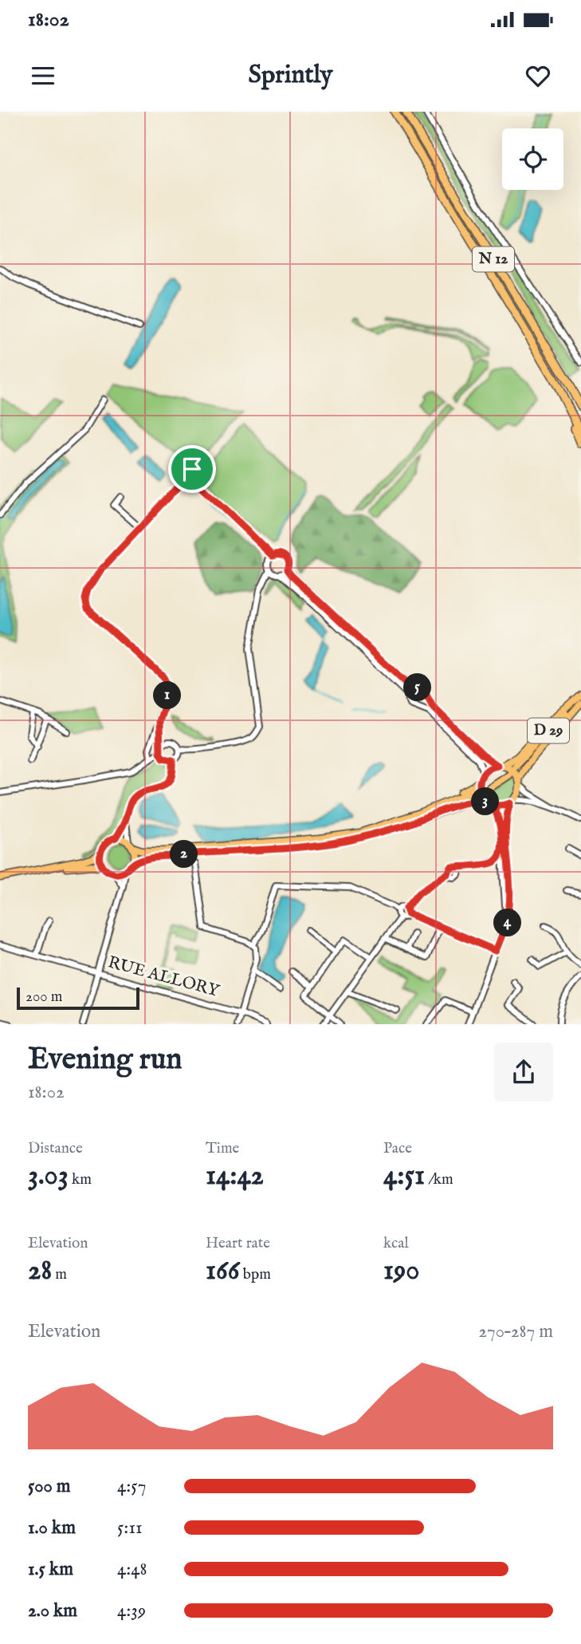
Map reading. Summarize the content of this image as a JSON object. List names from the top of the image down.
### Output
{
  "streets": {
    "highway": ["N 12"],
    "main road": ["D 29"],
    "street": ["RUE ALLORY"]
  },
  "scale_bar": "200 m",
  "page": {
    "status": "18:02",
    "header": "Sprintly",
    "pins": [
      "5",
      "1",
      "3",
      "2",
      "4"
    ],
    "scale": "200 m",
    "heading": ["Evening run", "18:02"],
    "stats": [
      ["Distance", "3.03 km"],
      ["Time", "14:42"],
      ["Pace", "4:51 /km"],
      ["Elevation", "28 m"],
      ["Heart rate", "166 bpm"],
      ["kcal", "190"]
    ],
    "chart": ["Elevation", "270–287 m"],
    "list": [
      {
        "name": "500 m",
        "note": "4:57"
      },
      {
        "name": "1.0 km",
        "note": "5:11"
      },
      {
        "name": "1.5 km",
        "note": "4:48"
      },
      {
        "name": "2.0 km",
        "note": "4:39"
      }
    ]
  }
}
